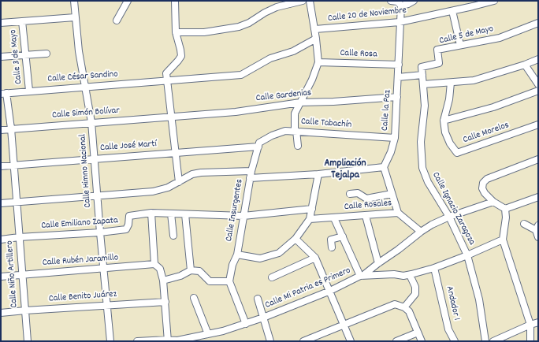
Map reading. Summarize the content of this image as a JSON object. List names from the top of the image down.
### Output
{
  "streets": {
    "street": [
      "Calle 20 de Noviembre",
      "Calle 5 de Mayo",
      "Calle Rosa",
      "Calle 3 de Mayo",
      "Calle César Sandino",
      "Calle Gardenias",
      "Calle la Paz",
      "Calle Simón Bolívar",
      "Calle Tabachín",
      "Calle Morelos",
      "Calle José Martí",
      "Calle Himno Nacional",
      "Calle Rosales",
      "Calle Ignacio Zaragoza",
      "Calle Insurgentes",
      "Calle Emiliano Zapata",
      "Calle Rubén Jaramillo",
      "Calle Niño Artillero",
      "Calle Mi Patria es Primero",
      "Calle Benito Juárez",
      "Andador 1"
    ]
  },
  "crossings": [
    ["Calle 20 de Noviembre", "Calle la Paz"],
    ["Calle Rosa", "Calle la Paz"],
    ["Calle 3 de Mayo", "Calle César Sandino"],
    ["Calle César Sandino", "Calle Himno Nacional"],
    ["Calle César Sandino", "Calle Niño Artillero"],
    ["Calle Gardenias", "Calle la Paz"],
    ["Calle Gardenias", "Calle Simón Bolívar"],
    ["Calle la Paz", "Calle Tabachín"],
    ["Calle Simón Bolívar", "Calle Himno Nacional"],
    ["Calle Simón Bolívar", "Calle Niño Artillero"],
    ["Calle Tabachín", "Calle José Martí"],
    ["Calle Tabachín", "Calle Insurgentes"],
    ["Calle José Martí", "Calle Himno Nacional"],
    ["Calle José Martí", "Calle Insurgentes"],
    ["Calle José Martí", "Calle Niño Artillero"],
    ["Calle Himno Nacional", "Calle Emiliano Zapata"],
    ["Calle Himno Nacional", "Calle Rubén Jaramillo"],
    ["Calle Himno Nacional", "Calle Benito Juárez"],
    ["Calle Insurgentes", "Calle Emiliano Zapata"],
    ["Calle Emiliano Zapata", "Calle Niño Artillero"],
    ["Calle Rubén Jaramillo", "Calle Niño Artillero"],
    ["Calle Niño Artillero", "Calle Benito Juárez"]
  ],
  "districts": ["Ampliación Tejalpa"]
}
